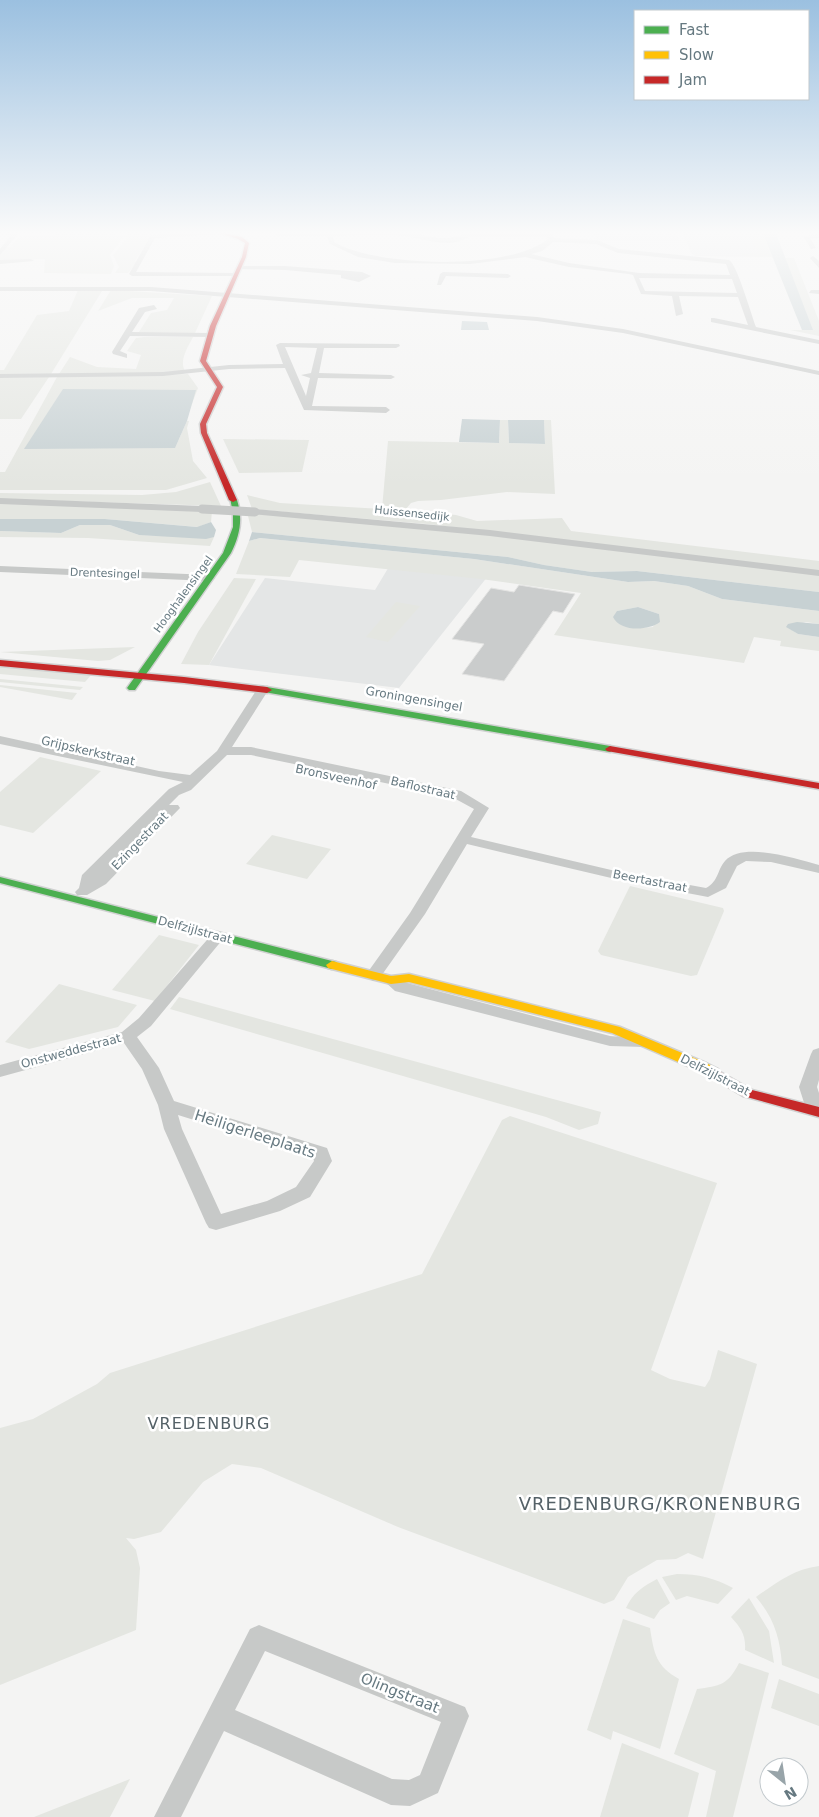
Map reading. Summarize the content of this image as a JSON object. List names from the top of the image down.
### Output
{
  "streets": {
    "street": [
      "Huissensedijk",
      "Drentesingel",
      "Hooghalensingel",
      "Groningensingel",
      "Grijpskerkstraat",
      "Bronsveenhof",
      "Baflostraat",
      "Ezingestraat",
      "Beertastraat",
      "Delfzijlstraat",
      "Onstweddestraat",
      "Heiligerleeplaats",
      "Olingstraat"
    ]
  },
  "crossings": [
    ["Drentesingel", "Hooghalensingel"],
    ["Hooghalensingel", "Groningensingel"],
    ["Groningensingel", "Ezingestraat"],
    ["Grijpskerkstraat", "Ezingestraat"],
    ["Bronsveenhof", "Baflostraat"],
    ["Bronsveenhof", "Ezingestraat"],
    ["Baflostraat", "Beertastraat"],
    ["Baflostraat", "Delfzijlstraat"],
    ["Ezingestraat", "Delfzijlstraat"],
    ["Delfzijlstraat", "Onstweddestraat"],
    ["Onstweddestraat", "Heiligerleeplaats"]
  ],
  "districts": ["VREDENBURG", "VREDENBURG/KRONENBURG"],
  "legend": ["Fast", "Slow", "Jam"],
  "north": "bottom right"
}
